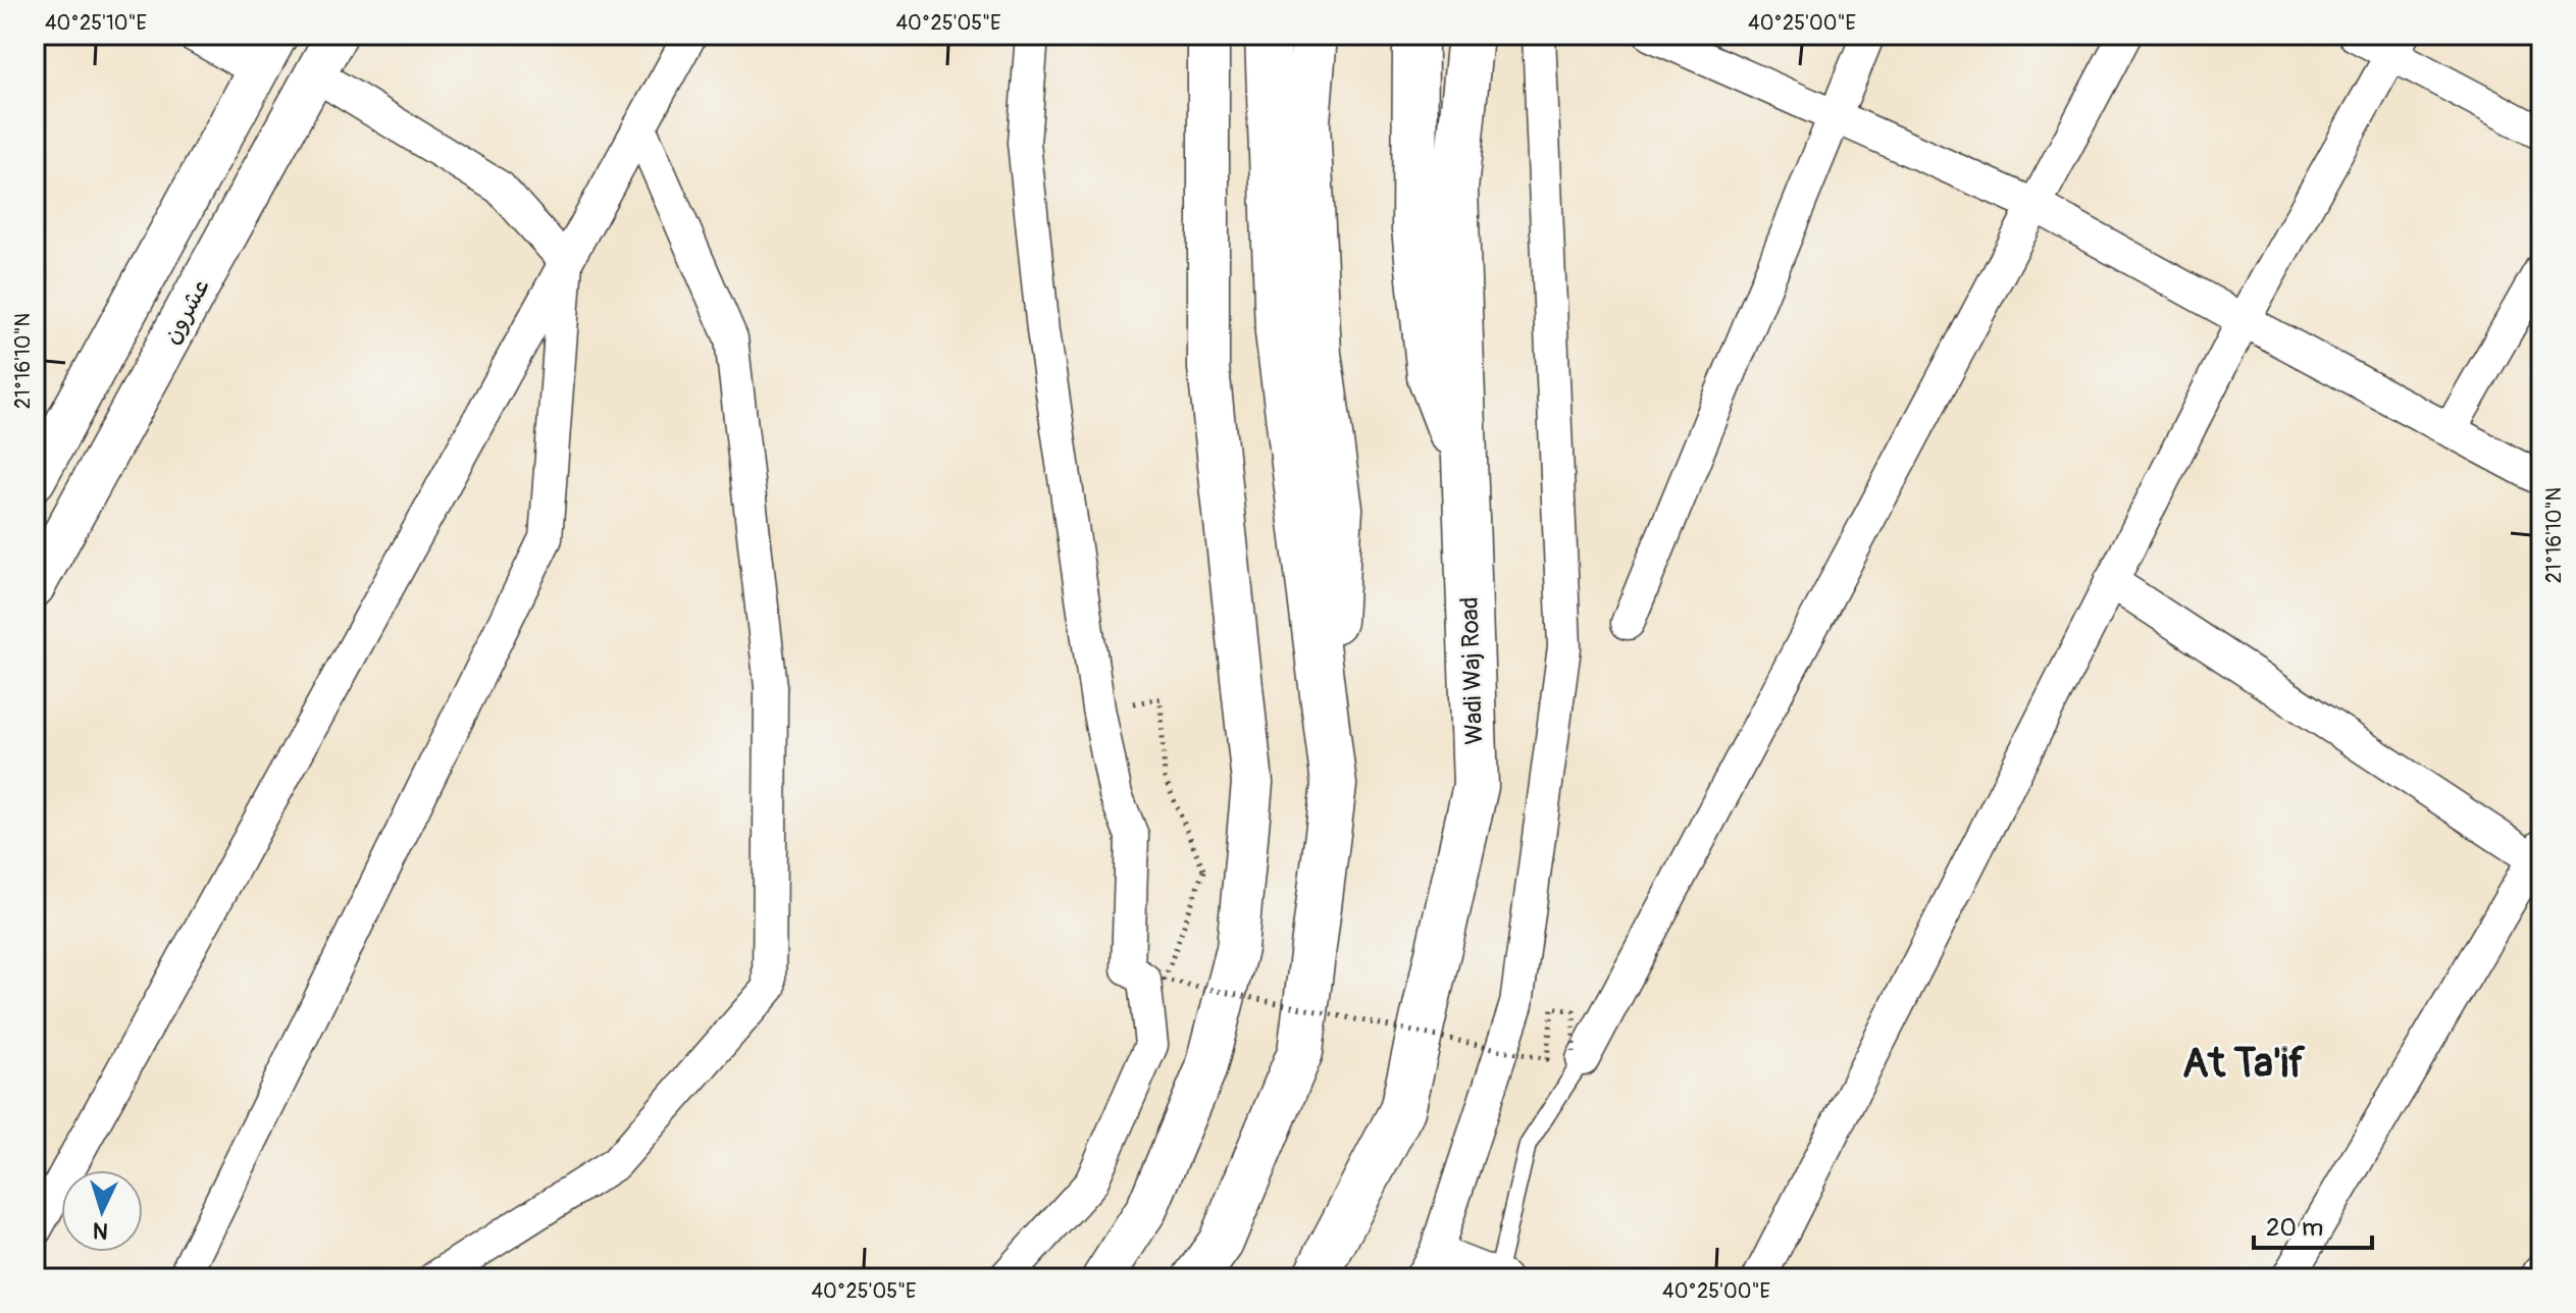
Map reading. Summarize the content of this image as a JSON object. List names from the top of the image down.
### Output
{
  "streets": {
    "main road": ["Wadi Waj Road"],
    "street": ["عشرون"]
  },
  "districts": ["At Ta'if"],
  "scale_bar": "20 m",
  "north": "bottom",
  "coordinates": [
    "40°25'10\"E",
    "40°25'05\"E",
    "40°25'00\"E",
    "21°16'10\"N"
  ]
}
